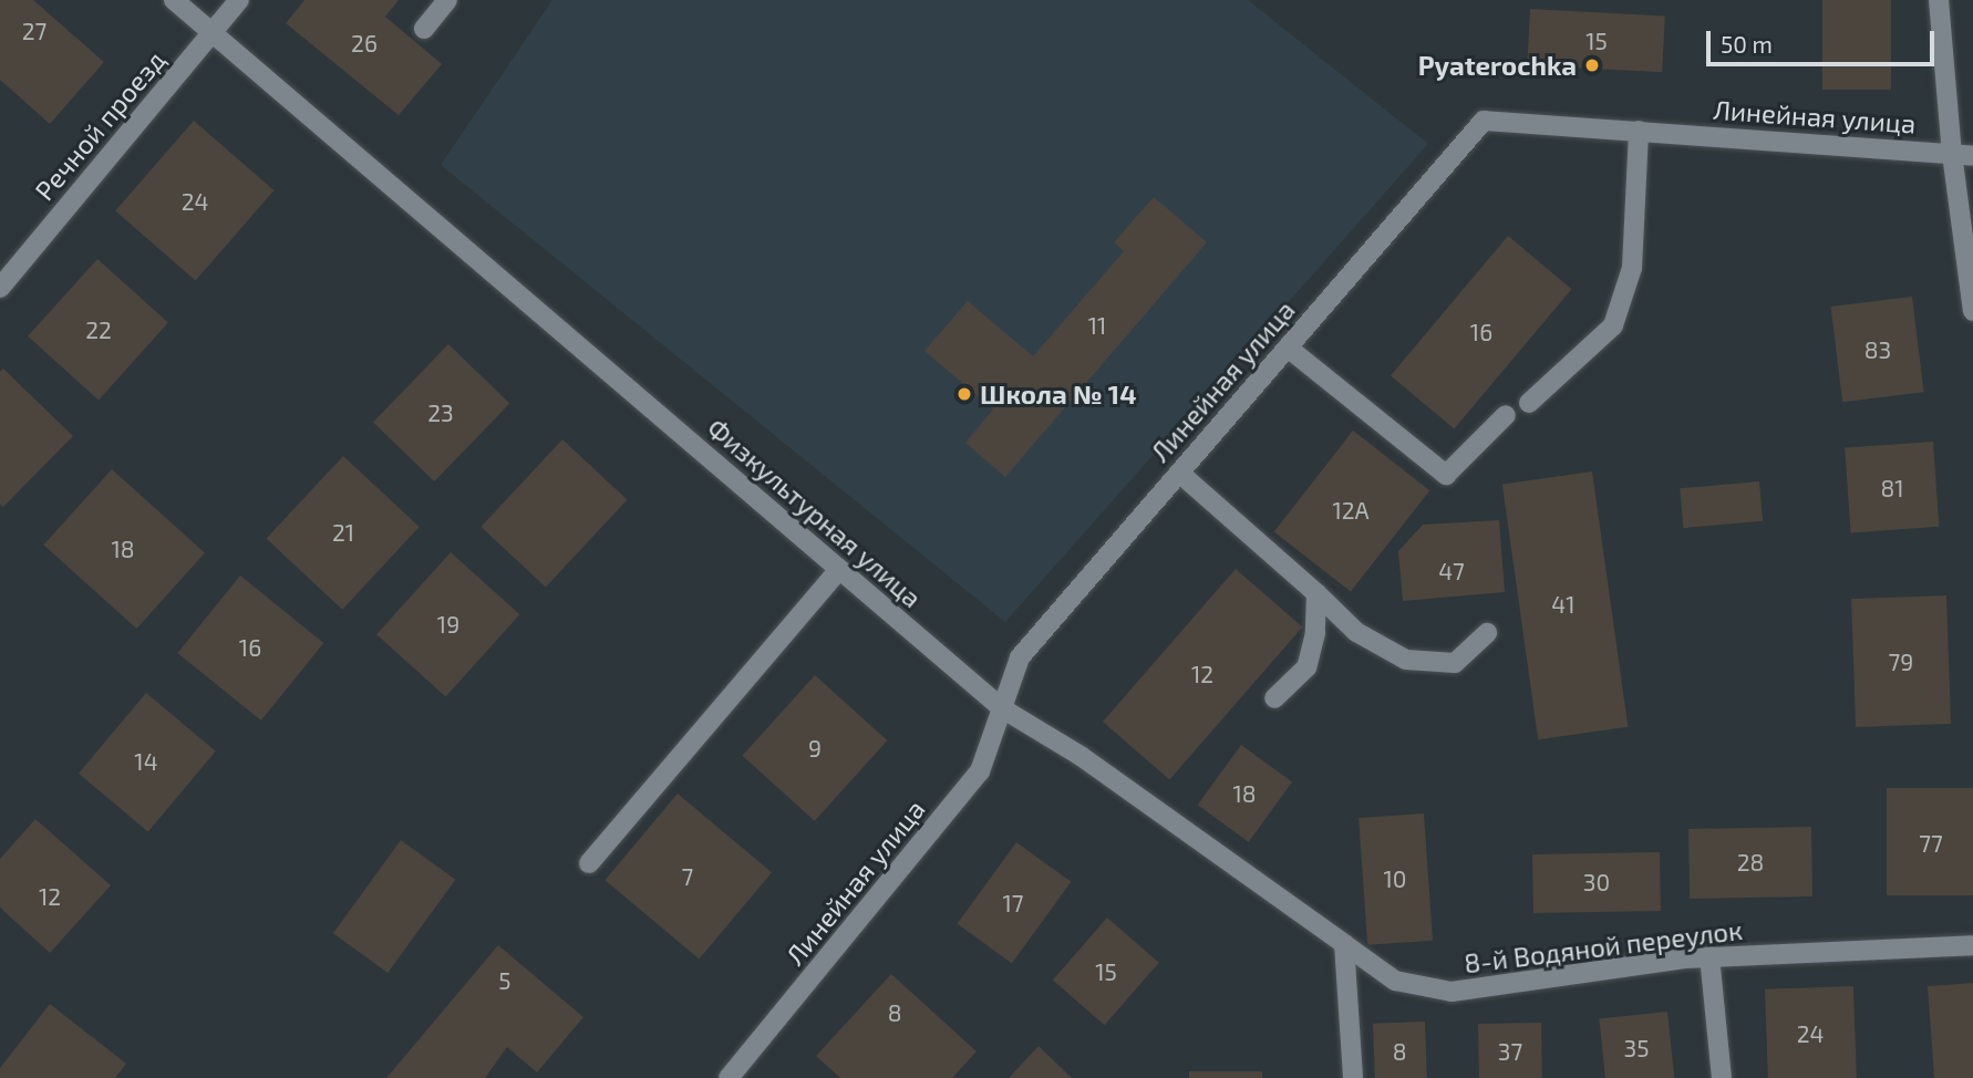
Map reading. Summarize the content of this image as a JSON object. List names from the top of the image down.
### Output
{
  "streets": {
    "street": [
      "Линейная улица",
      "Речной проезд",
      "Физкультурная улица",
      "8-й Водяной переулок"
    ]
  },
  "crossings": [
    ["Линейная улица", "Физкультурная улица"],
    ["Речной проезд", "Физкультурная улица"],
    ["Физкультурная улица", "8-й Водяной переулок"]
  ],
  "places": ["Pyaterochka", "Школа № 14"],
  "house_numbers": [
    "27",
    "15",
    "26",
    "24",
    "11",
    "22",
    "16",
    "83",
    "23",
    "81",
    "12А",
    "21",
    "18",
    "47",
    "41",
    "19",
    "16",
    "79",
    "12",
    "9",
    "14",
    "18",
    "77",
    "28",
    "7",
    "10",
    "30",
    "12",
    "17",
    "15",
    "5",
    "8",
    "24",
    "35",
    "8",
    "37"
  ],
  "scale_bar": "50 m"
}
